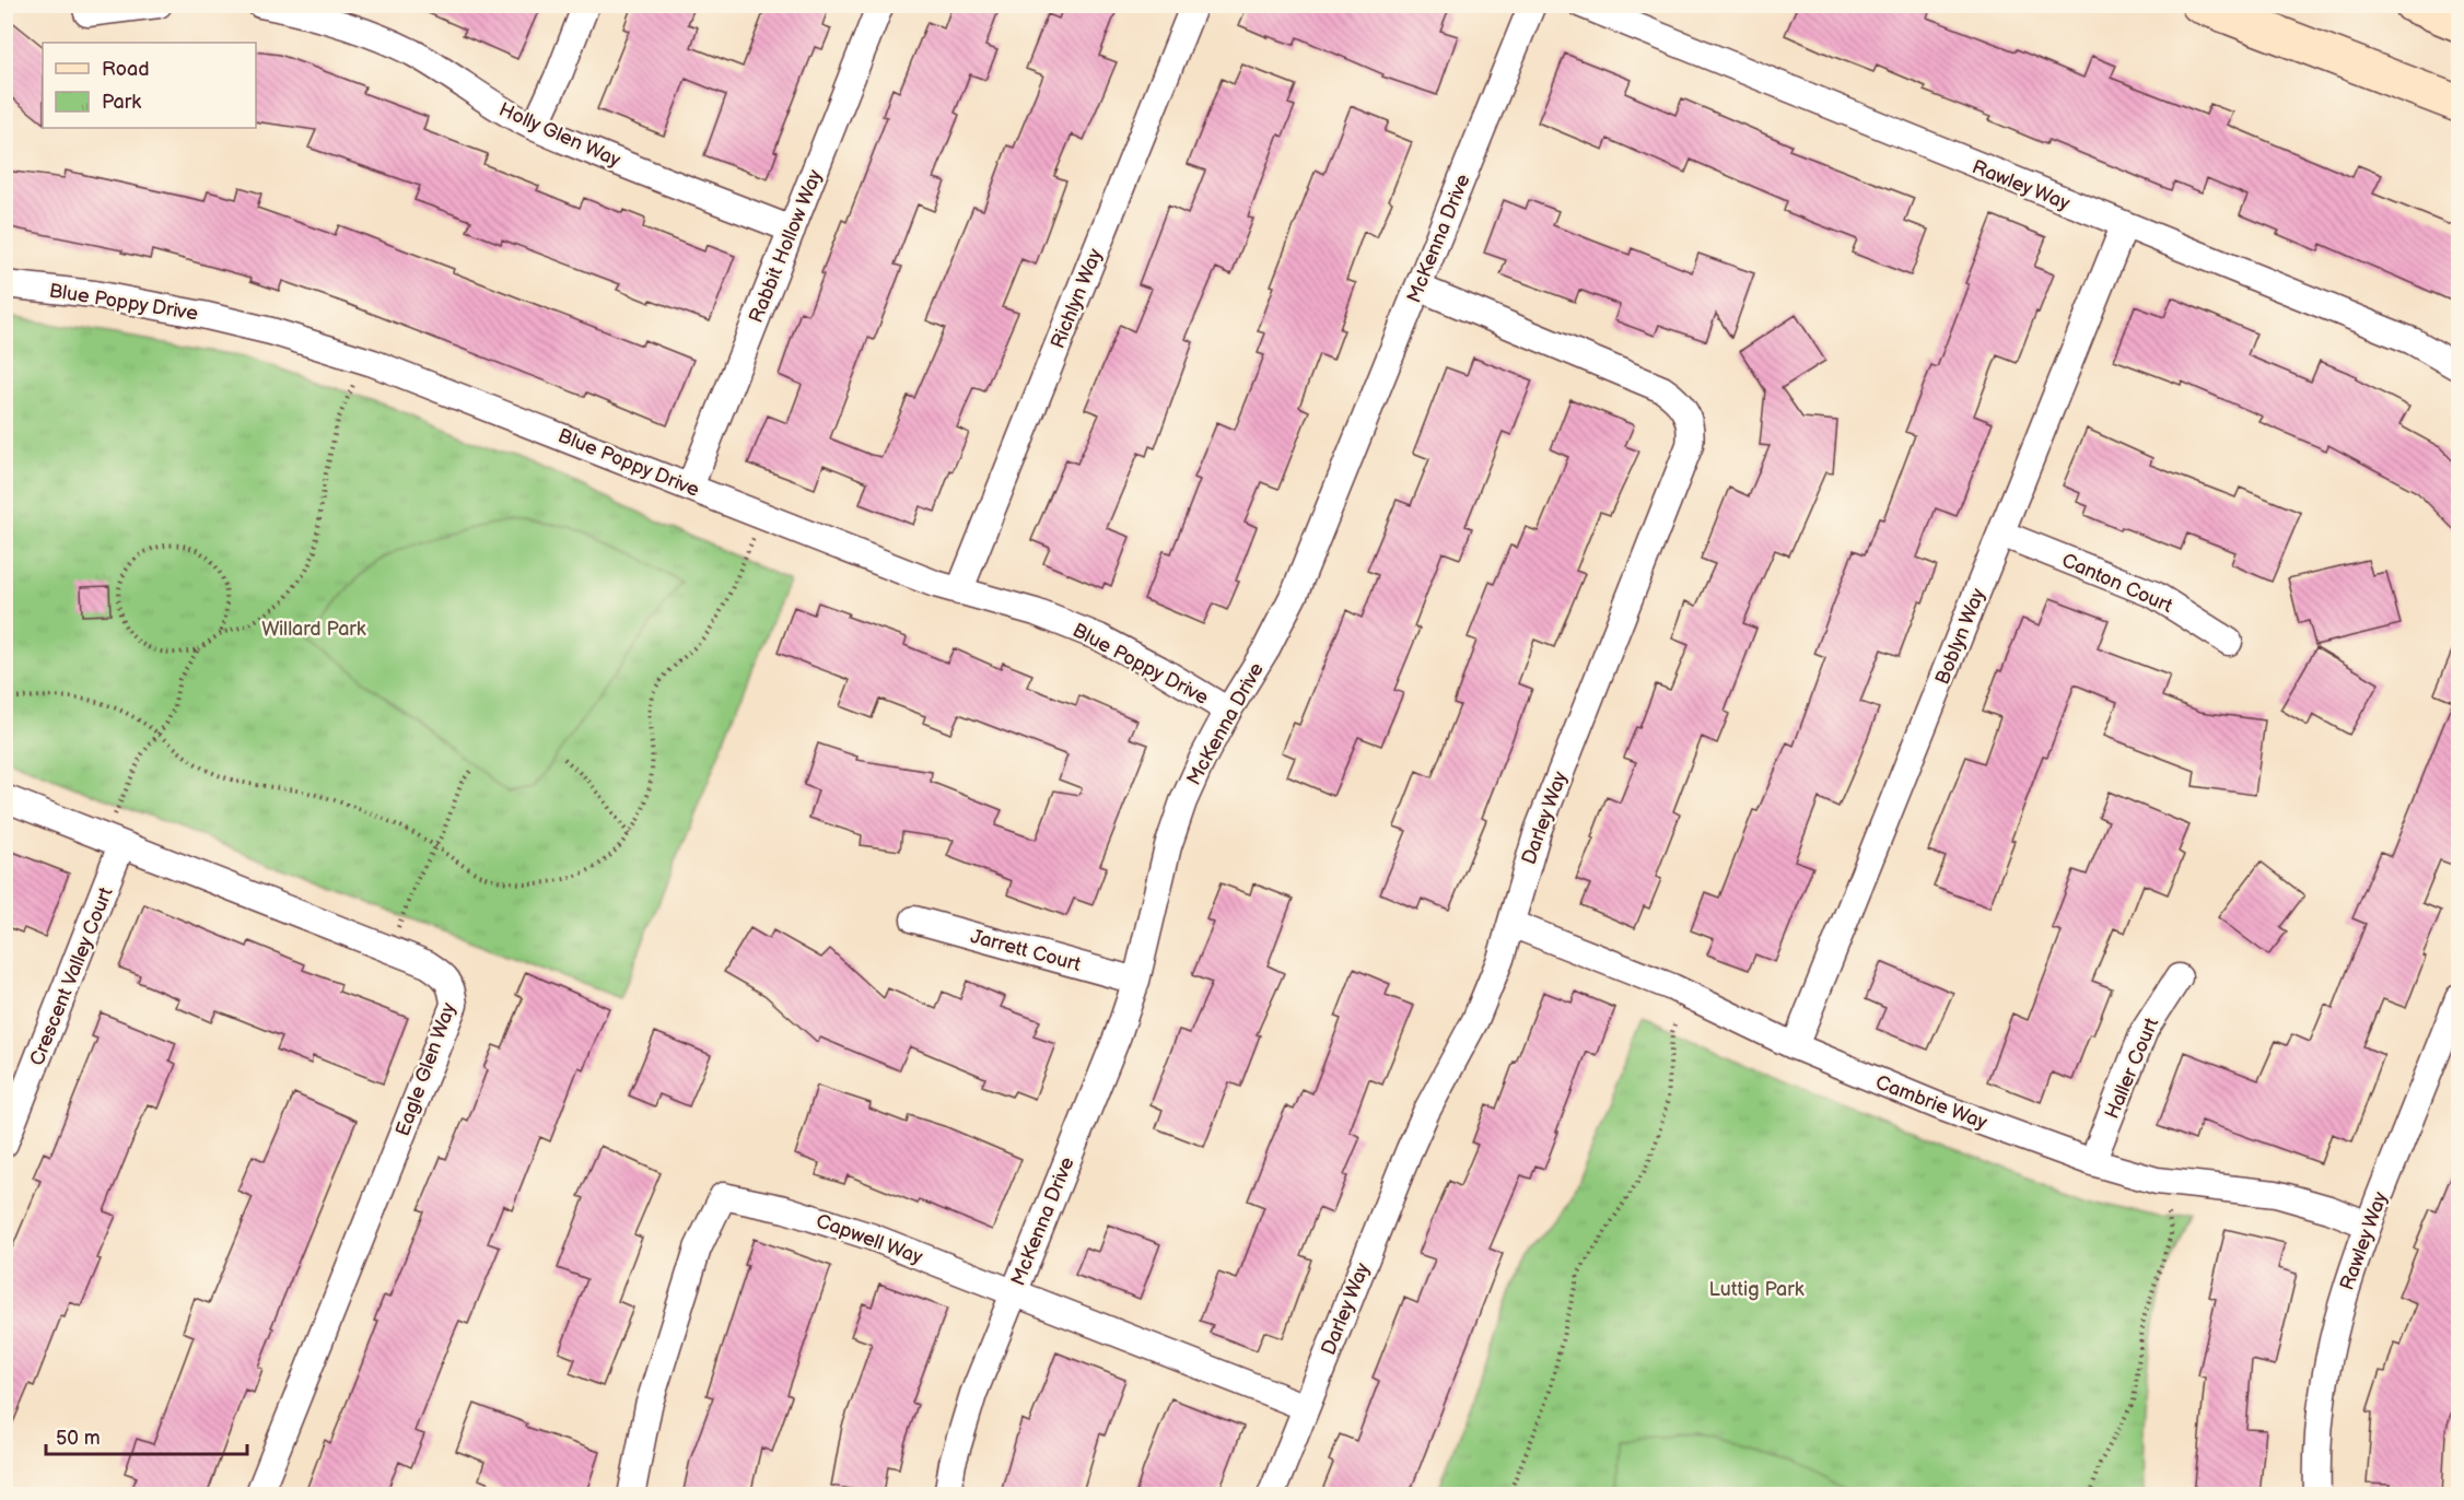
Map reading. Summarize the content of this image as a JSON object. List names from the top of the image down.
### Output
{
  "streets": {
    "street": [
      "Holly Glen Way",
      "Rawley Way",
      "McKenna Drive",
      "Rabbit Hollow Way",
      "Richlyn Way",
      "Blue Poppy Drive",
      "Canton Court",
      "Boblyn Way",
      "Darley Way",
      "Jarrett Court",
      "Crescent Valley Court",
      "Haller Court",
      "Eagle Glen Way",
      "Cambrie Way",
      "Capwell Way"
    ]
  },
  "crossings": [
    ["Holly Glen Way", "Rabbit Hollow Way"],
    ["Rawley Way", "Boblyn Way"],
    ["Rawley Way", "Cambrie Way"],
    ["McKenna Drive", "Blue Poppy Drive"],
    ["McKenna Drive", "Darley Way"],
    ["McKenna Drive", "Jarrett Court"],
    ["McKenna Drive", "Capwell Way"],
    ["Rabbit Hollow Way", "Blue Poppy Drive"],
    ["Richlyn Way", "Blue Poppy Drive"],
    ["Canton Court", "Boblyn Way"],
    ["Boblyn Way", "Cambrie Way"],
    ["Darley Way", "Cambrie Way"],
    ["Darley Way", "Capwell Way"],
    ["Crescent Valley Court", "Eagle Glen Way"],
    ["Haller Court", "Cambrie Way"]
  ],
  "parks": ["Willard Park", "Luttig Park"],
  "legend": ["Road", "Park"],
  "scale_bar": "50 m"
}
